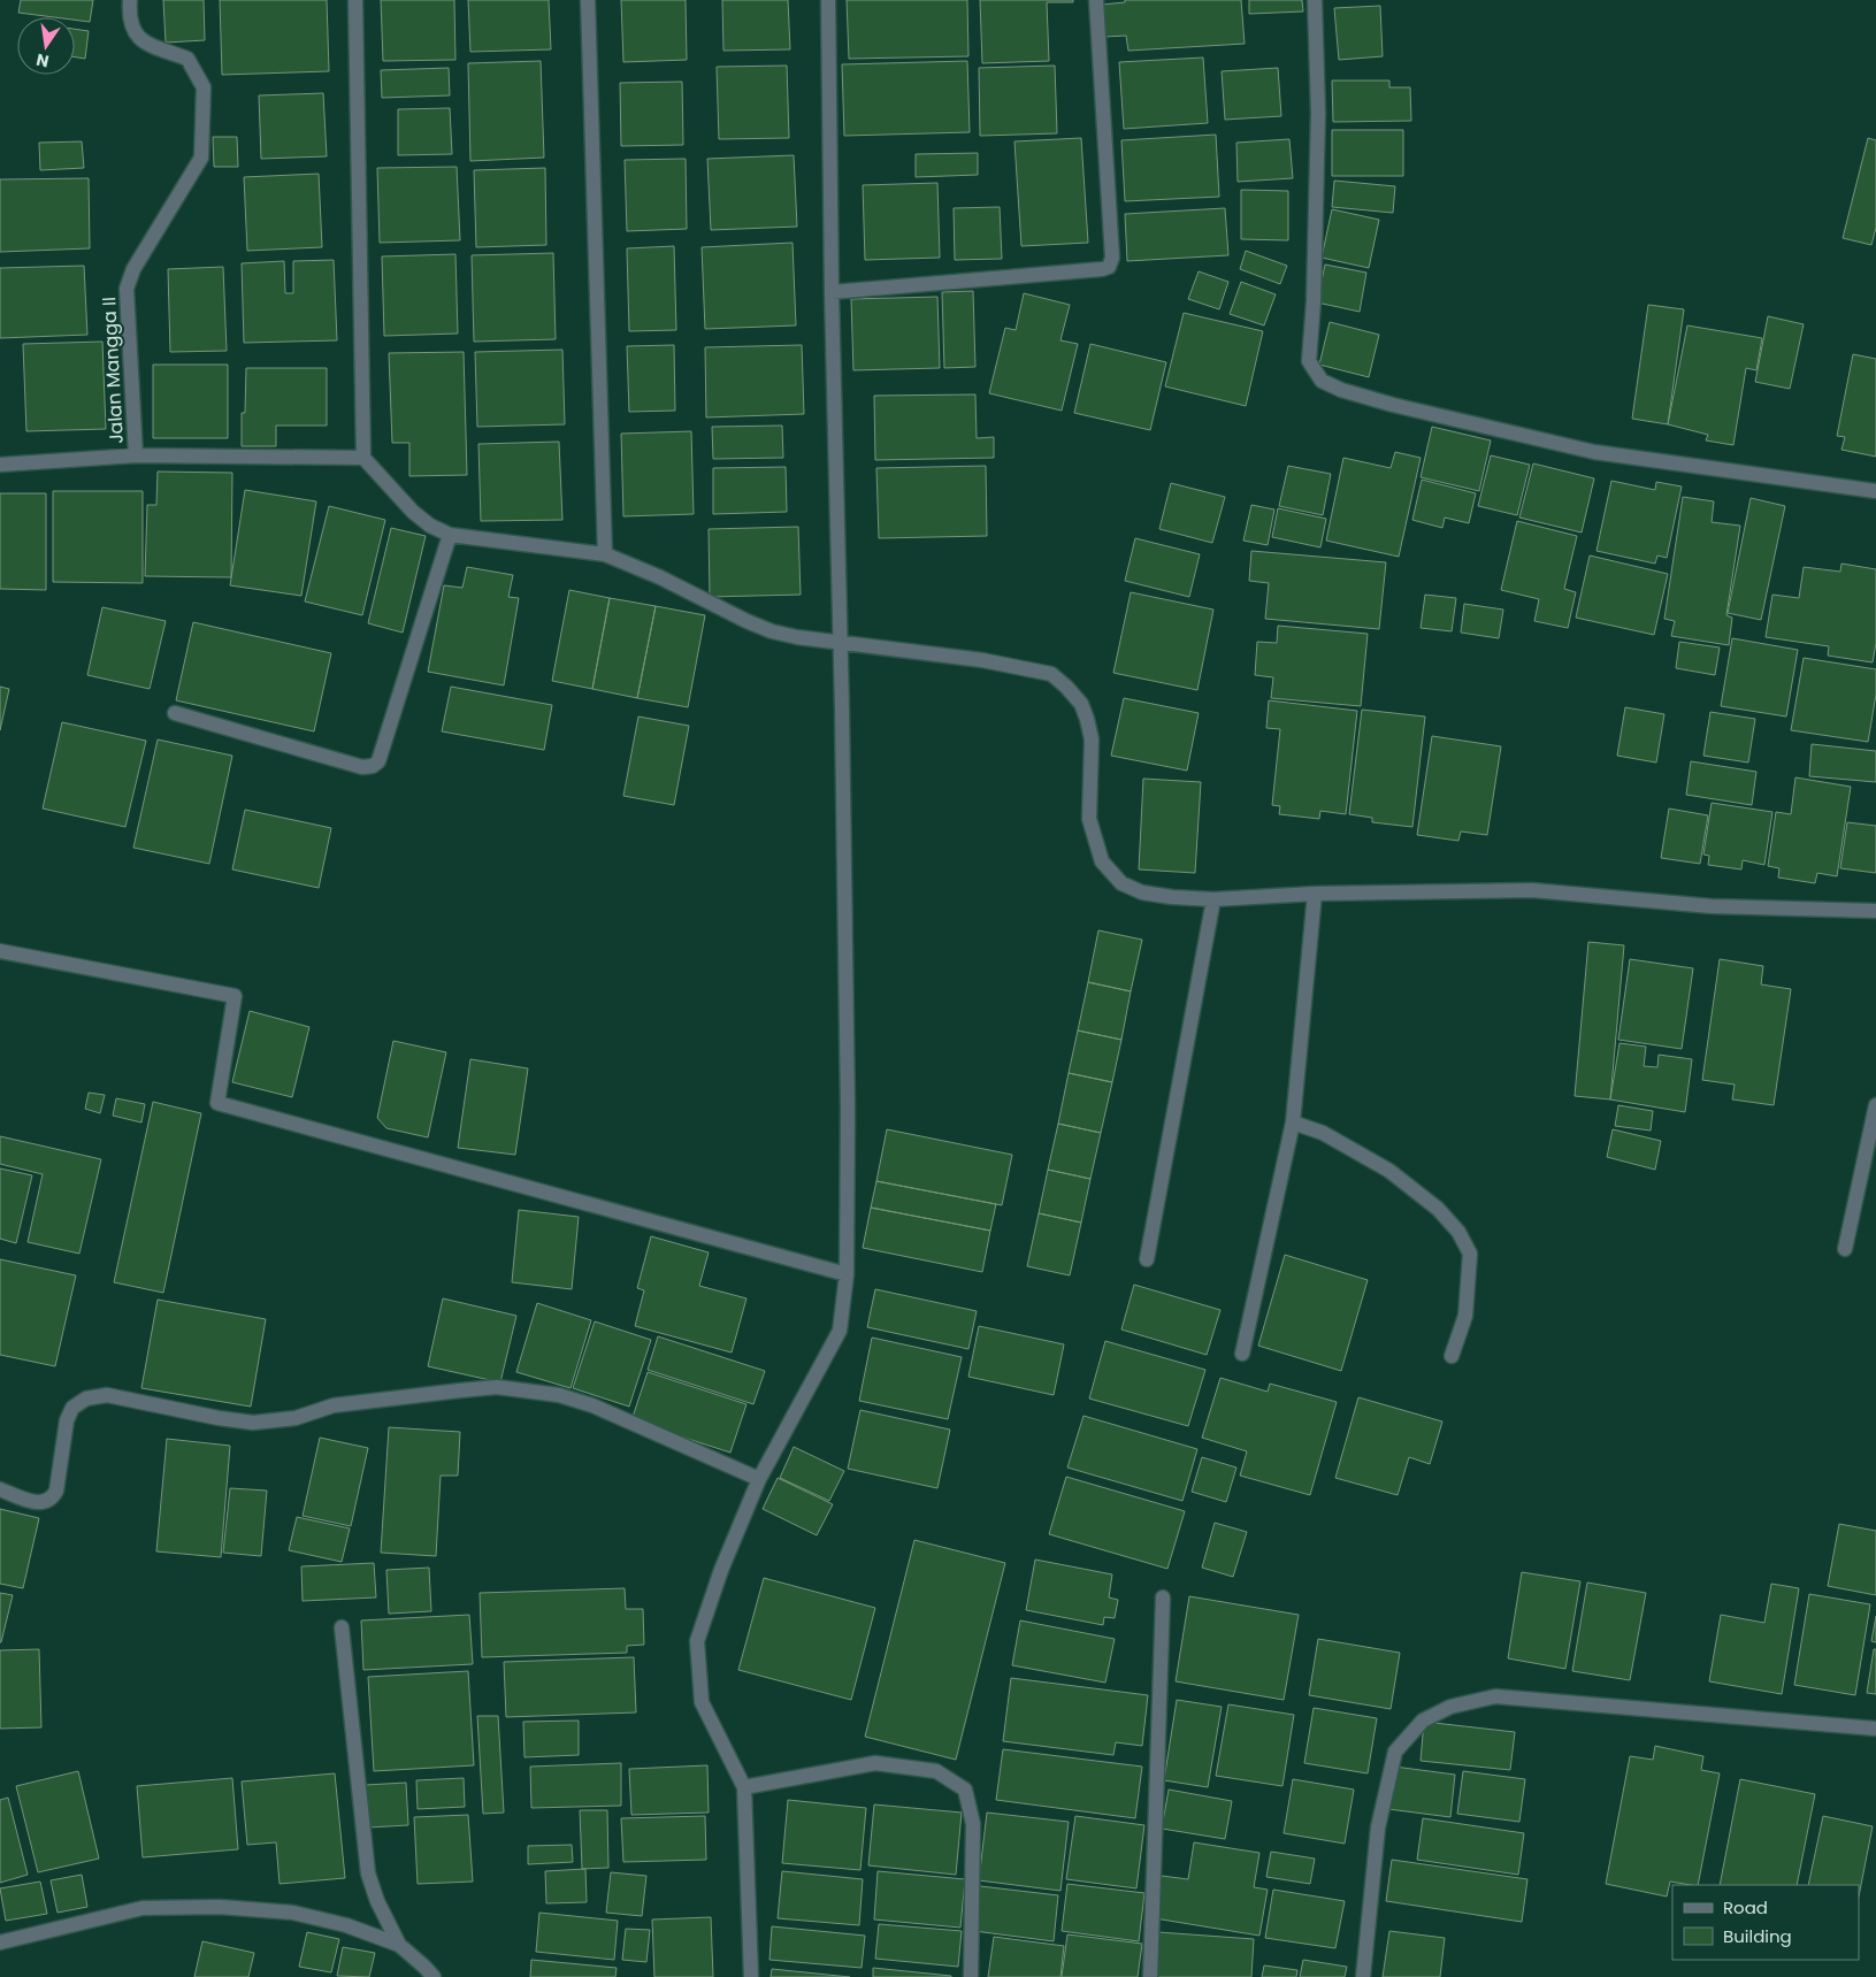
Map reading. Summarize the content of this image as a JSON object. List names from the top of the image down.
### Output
{
  "streets": {
    "street": ["Jalan Mangga II"]
  },
  "legend": ["Road", "Building"],
  "north": "bottom"
}
